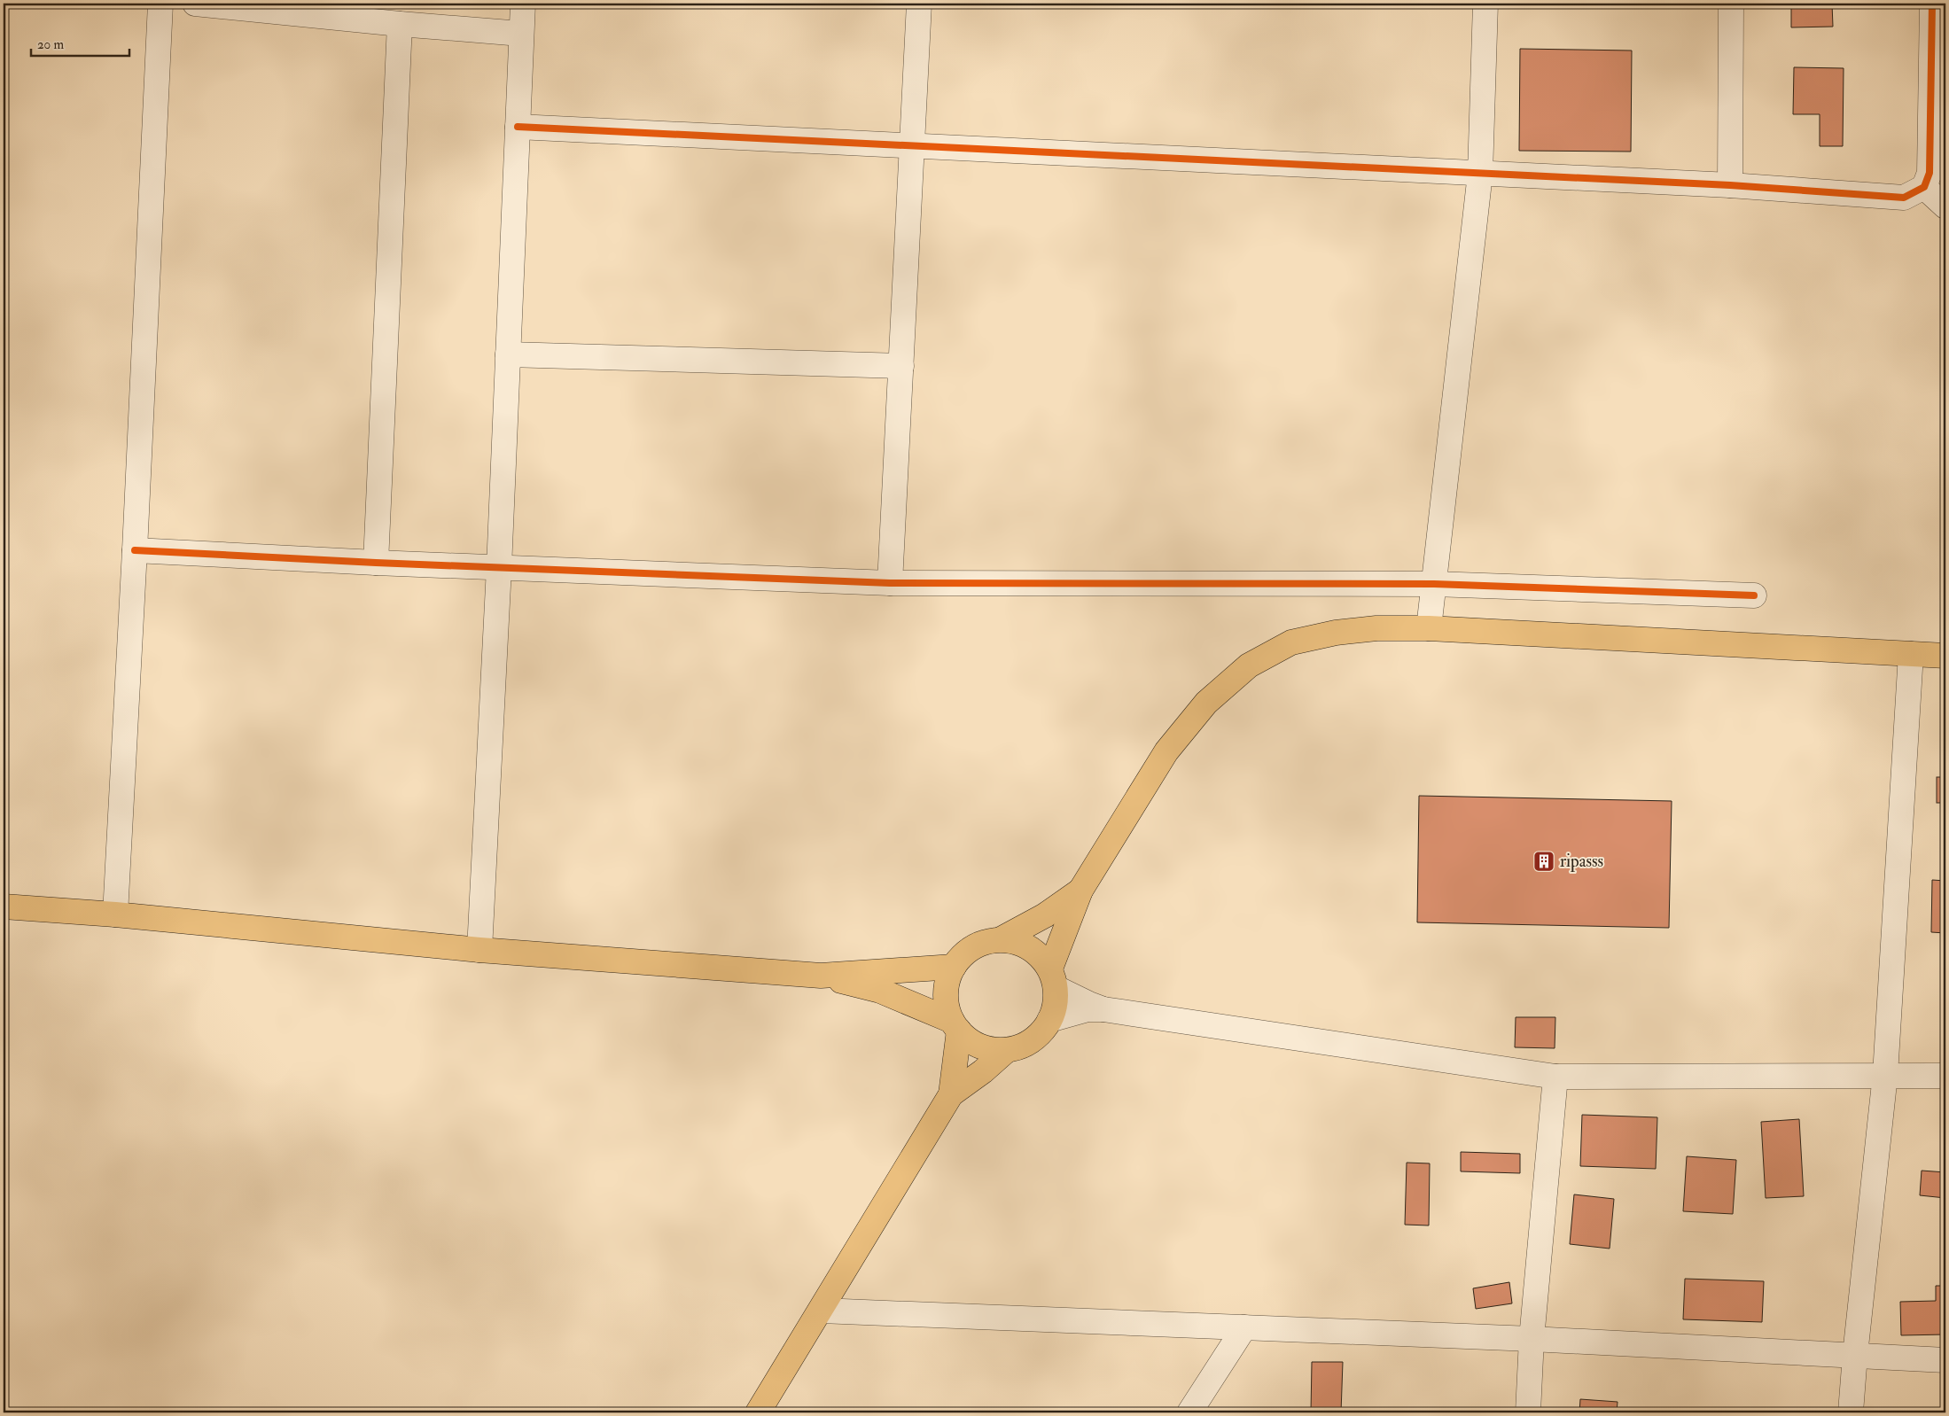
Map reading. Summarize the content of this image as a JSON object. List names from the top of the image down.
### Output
{
  "places": {
    "building": ["ripasss"]
  },
  "scale_bar": "20 m"
}
